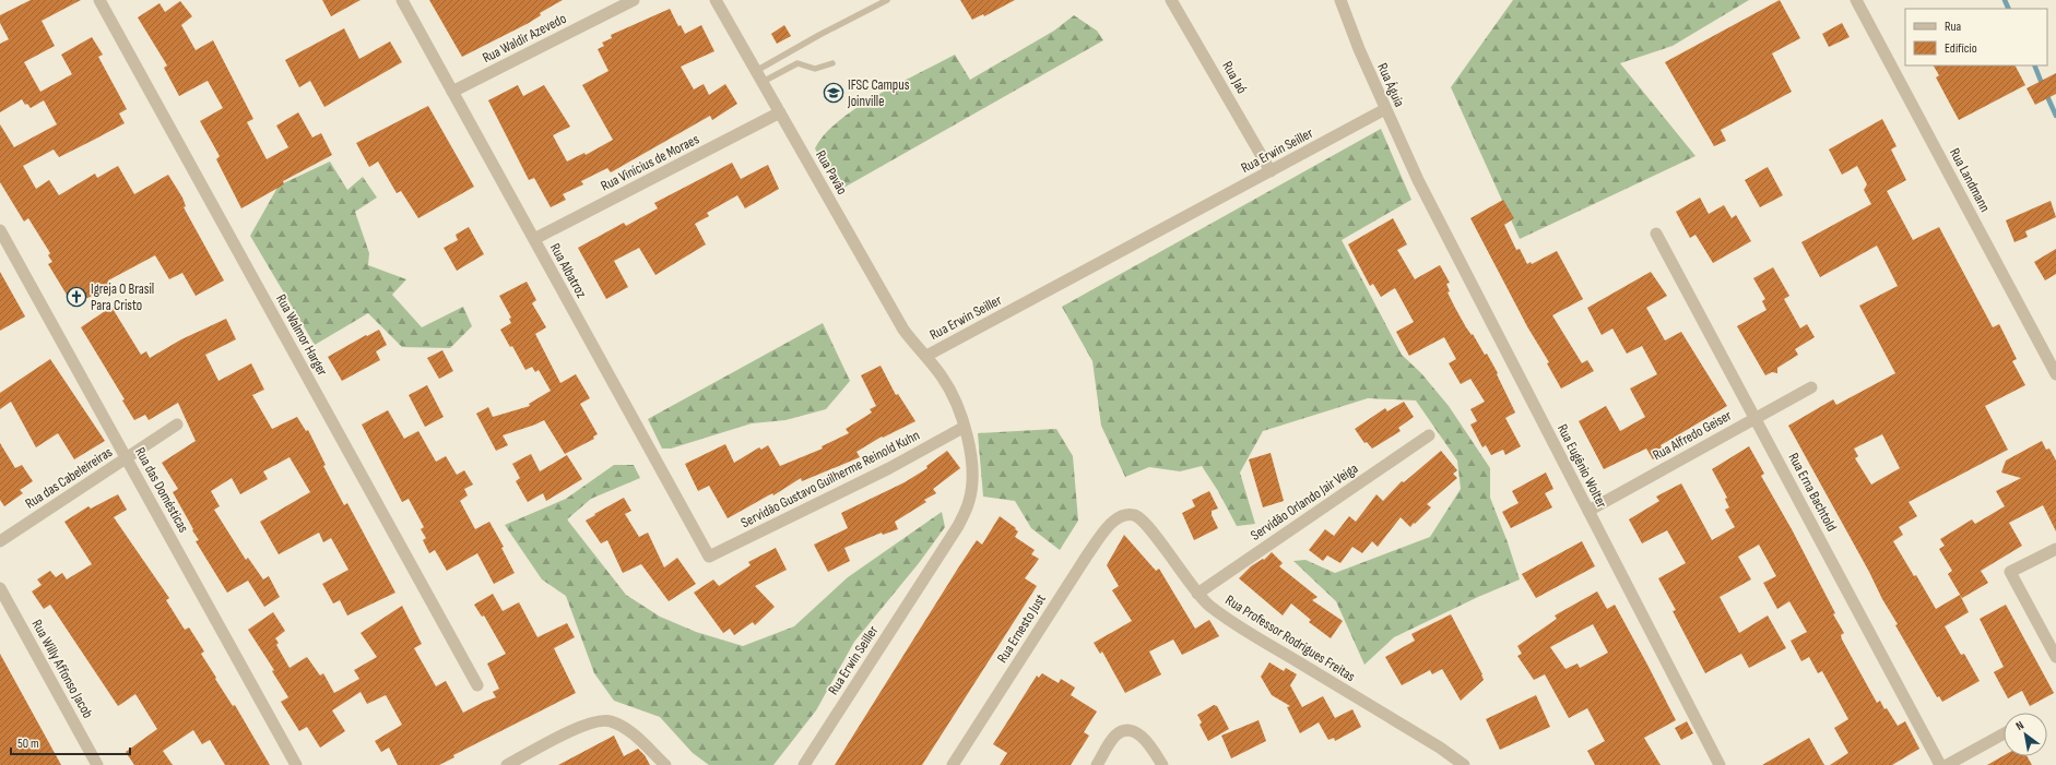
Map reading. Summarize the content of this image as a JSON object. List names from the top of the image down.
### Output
{
  "streets": {
    "street": [
      "Rua Waldir Azevedo",
      "Rua Jaó",
      "Rua Águia",
      "Rua Erwin Seiller",
      "Rua Vinícius de Moraes",
      "Rua Pavão",
      "Rua Landmann",
      "Rua Albatroz",
      "Rua Walmor Harger",
      "Rua Alfredo Geiser",
      "Rua Eugênio Wolter",
      "Rua das Cabeleireiras",
      "Servidão Gustavo Guilherme Reinold Kuhn",
      "Rua das Domésticas",
      "Rua Erna Bachtold",
      "Servidão Orlando Jair Veiga",
      "Rua Ernesto Just",
      "Rua Professor Rodrigues Freitas",
      "Rua Willy Affonso Jacob"
    ]
  },
  "crossings": [
    ["Rua Waldir Azevedo", "Rua Albatroz"],
    ["Rua Jaó", "Rua Erwin Seiller"],
    ["Rua Águia", "Rua Erwin Seiller"],
    ["Rua Águia", "Rua Eugênio Wolter"],
    ["Rua Erwin Seiller", "Rua Pavão"],
    ["Rua Erwin Seiller", "Servidão Gustavo Guilherme Reinold Kuhn"],
    ["Rua Vinícius de Moraes", "Rua Pavão"],
    ["Rua Vinícius de Moraes", "Rua Albatroz"],
    ["Rua Albatroz", "Servidão Gustavo Guilherme Reinold Kuhn"],
    ["Rua Alfredo Geiser", "Rua Eugênio Wolter"],
    ["Rua Alfredo Geiser", "Rua Erna Bachtold"],
    ["Rua das Cabeleireiras", "Rua das Domésticas"],
    ["Servidão Orlando Jair Veiga", "Rua Professor Rodrigues Freitas"],
    ["Rua Ernesto Just", "Rua Professor Rodrigues Freitas"]
  ],
  "places": {
    "school or university": ["IFSC Campus Joinville"],
    "church": ["Igreja O Brasil Para Cristo"]
  },
  "legend": ["Rua", "Edifício"],
  "scale_bar": "50 m",
  "north": "top left"
}
